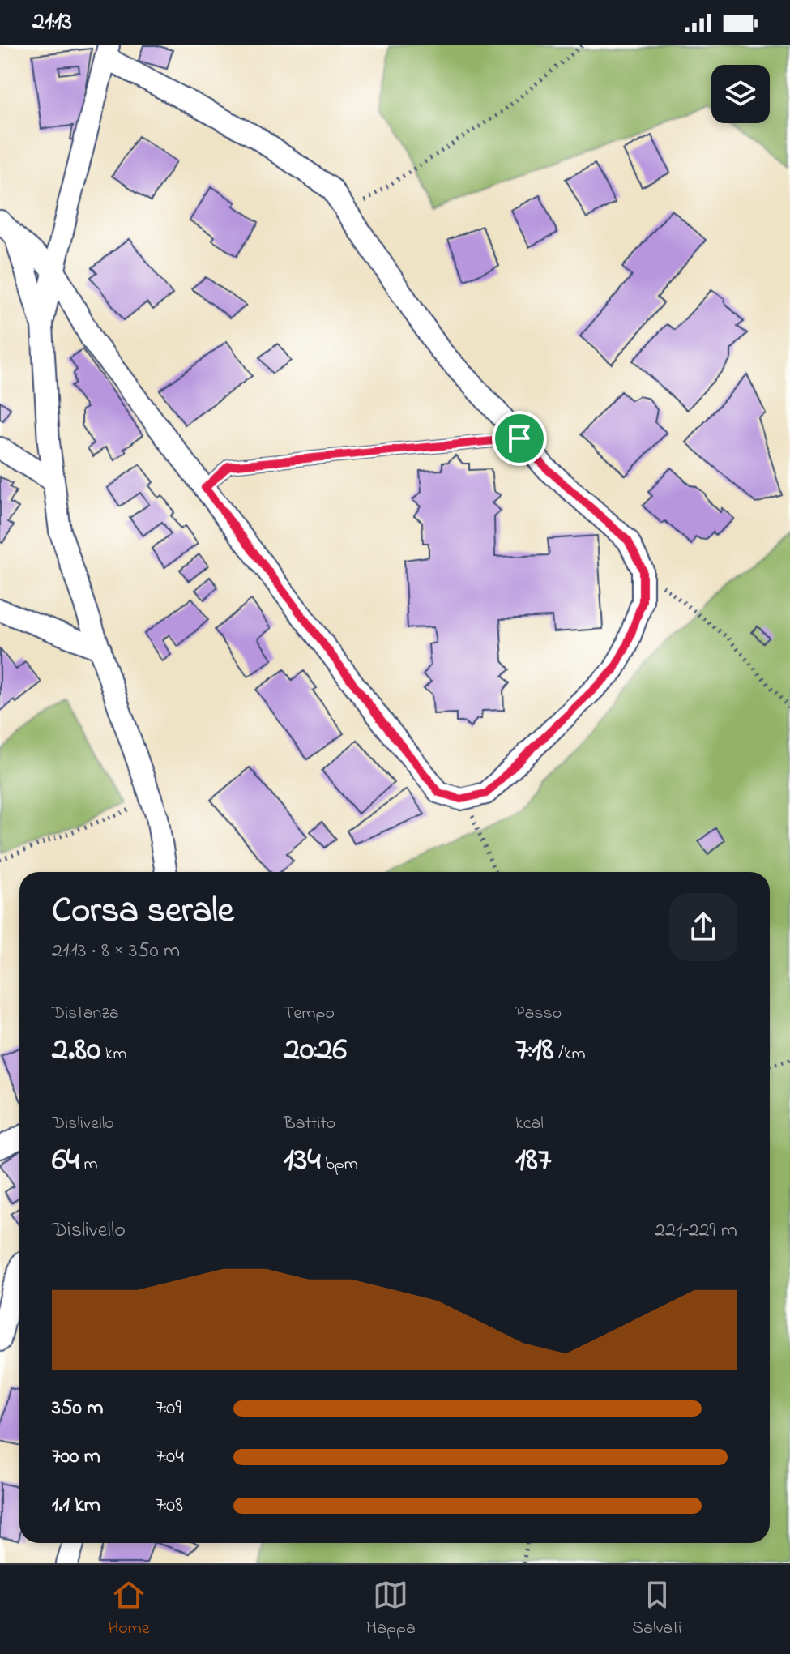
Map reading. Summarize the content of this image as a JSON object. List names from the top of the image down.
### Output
{
  "page": {
    "status": "21:13",
    "heading": ["Corsa serale", "21:13 · 8 × 350 m"],
    "stats": [
      ["Distanza", "2.80 km"],
      ["Tempo", "20:26"],
      ["Passo", "7:18 /km"],
      ["Dislivello", "64 m"],
      ["Battito", "134 bpm"],
      ["kcal", "187"]
    ],
    "chart": ["Dislivello", "221–229 m"],
    "list": [
      {
        "name": "350 m",
        "note": "7:09"
      },
      {
        "name": "700 m",
        "note": "7:04"
      },
      {
        "name": "1.1 km",
        "note": "7:08"
      }
    ],
    "tabs": ["Home", "Mappa", "Salvati"]
  }
}
